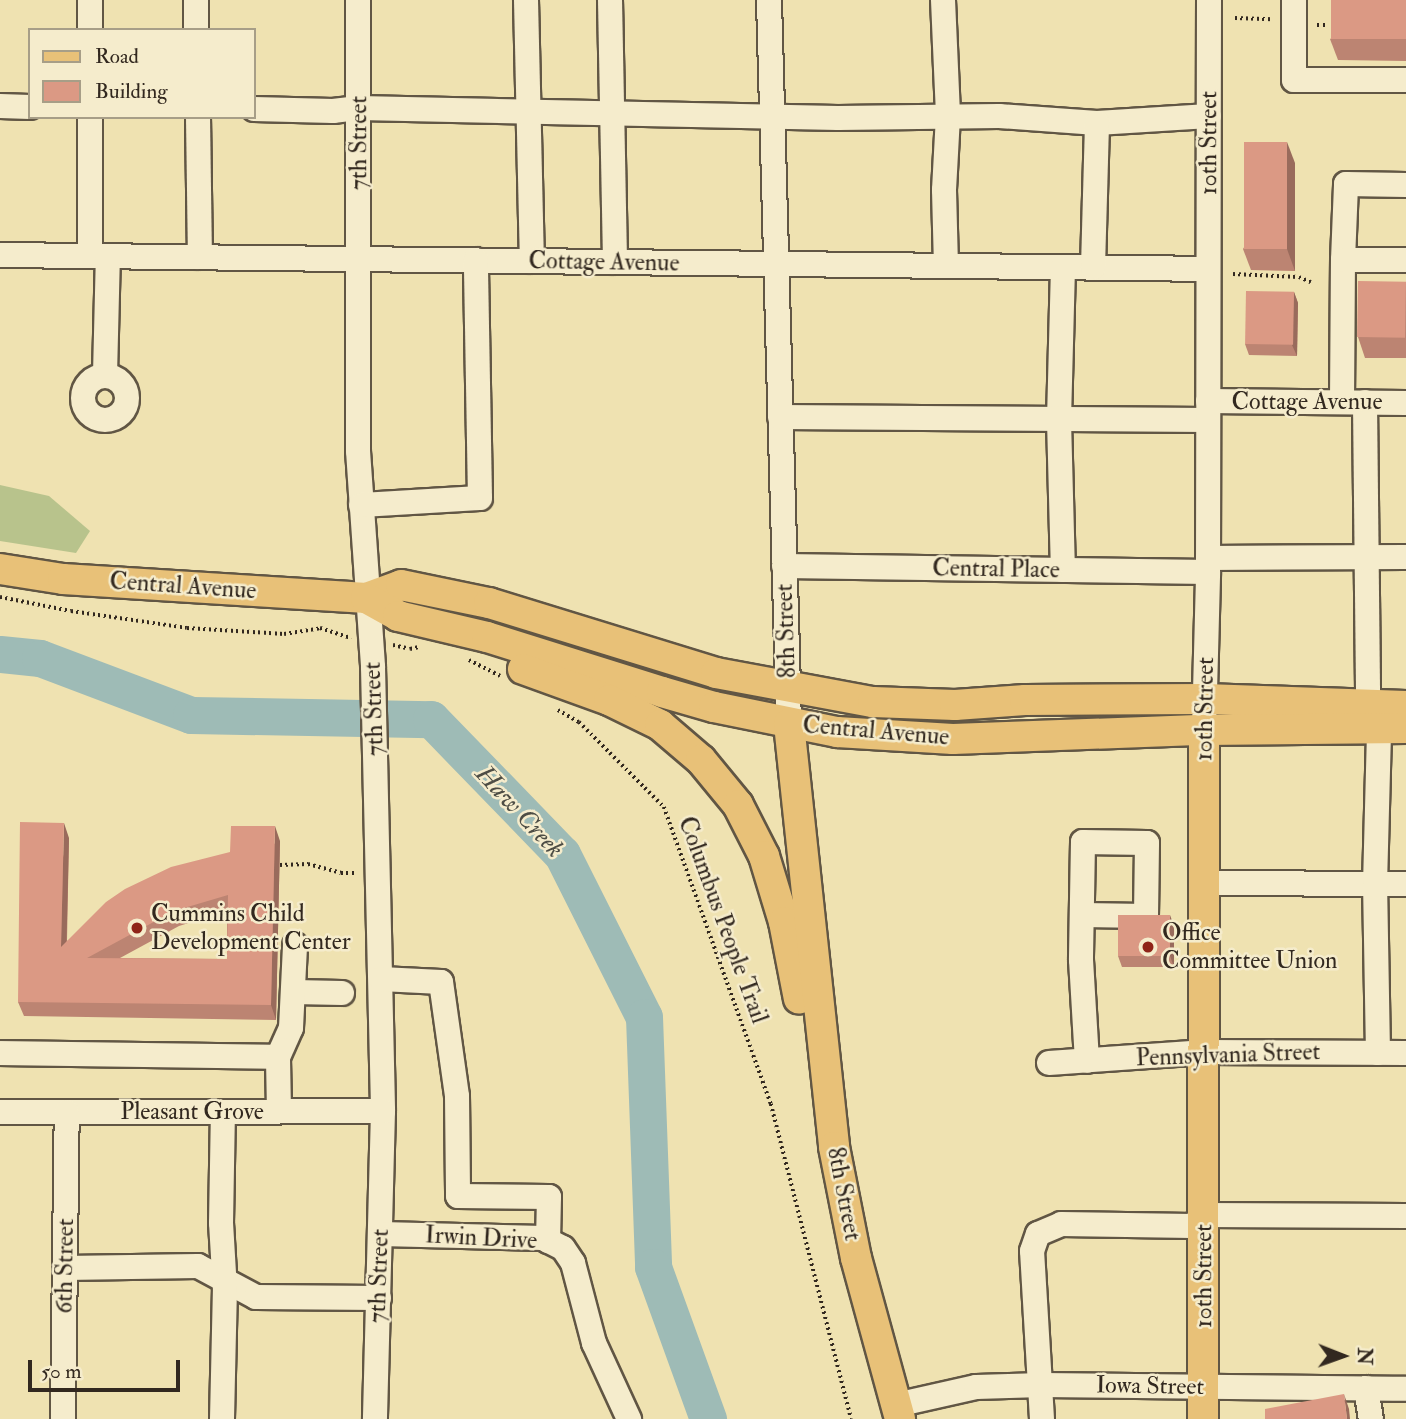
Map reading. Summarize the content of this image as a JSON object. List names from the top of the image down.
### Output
{
  "streets": {
    "main road": ["10th Street", "Central Avenue", "8th Street"],
    "street": [
      "7th Street",
      "Cottage Avenue",
      "Central Place",
      "Pennsylvania Street",
      "Pleasant Grove",
      "Irwin Drive",
      "6th Street",
      "Iowa Street"
    ],
    "path": ["Columbus People Trail"]
  },
  "crossings": [
    ["7th Street", "Cottage Avenue"],
    ["7th Street", "Central Avenue"],
    ["7th Street", "Pleasant Grove"],
    ["7th Street", "Irwin Drive"],
    ["10th Street", "Cottage Avenue"],
    ["10th Street", "Central Place"],
    ["10th Street", "Central Avenue"],
    ["10th Street", "Pennsylvania Street"],
    ["10th Street", "Iowa Street"],
    ["Cottage Avenue", "8th Street"],
    ["Central Place", "8th Street"],
    ["Central Avenue", "8th Street"],
    ["8th Street", "Iowa Street"],
    ["Pleasant Grove", "6th Street"]
  ],
  "water": ["Haw Creek"],
  "places": ["Cummins Child Development Center", "Office Committee Union"],
  "legend": ["Road", "Building"],
  "scale_bar": "50 m",
  "north": "right"
}
